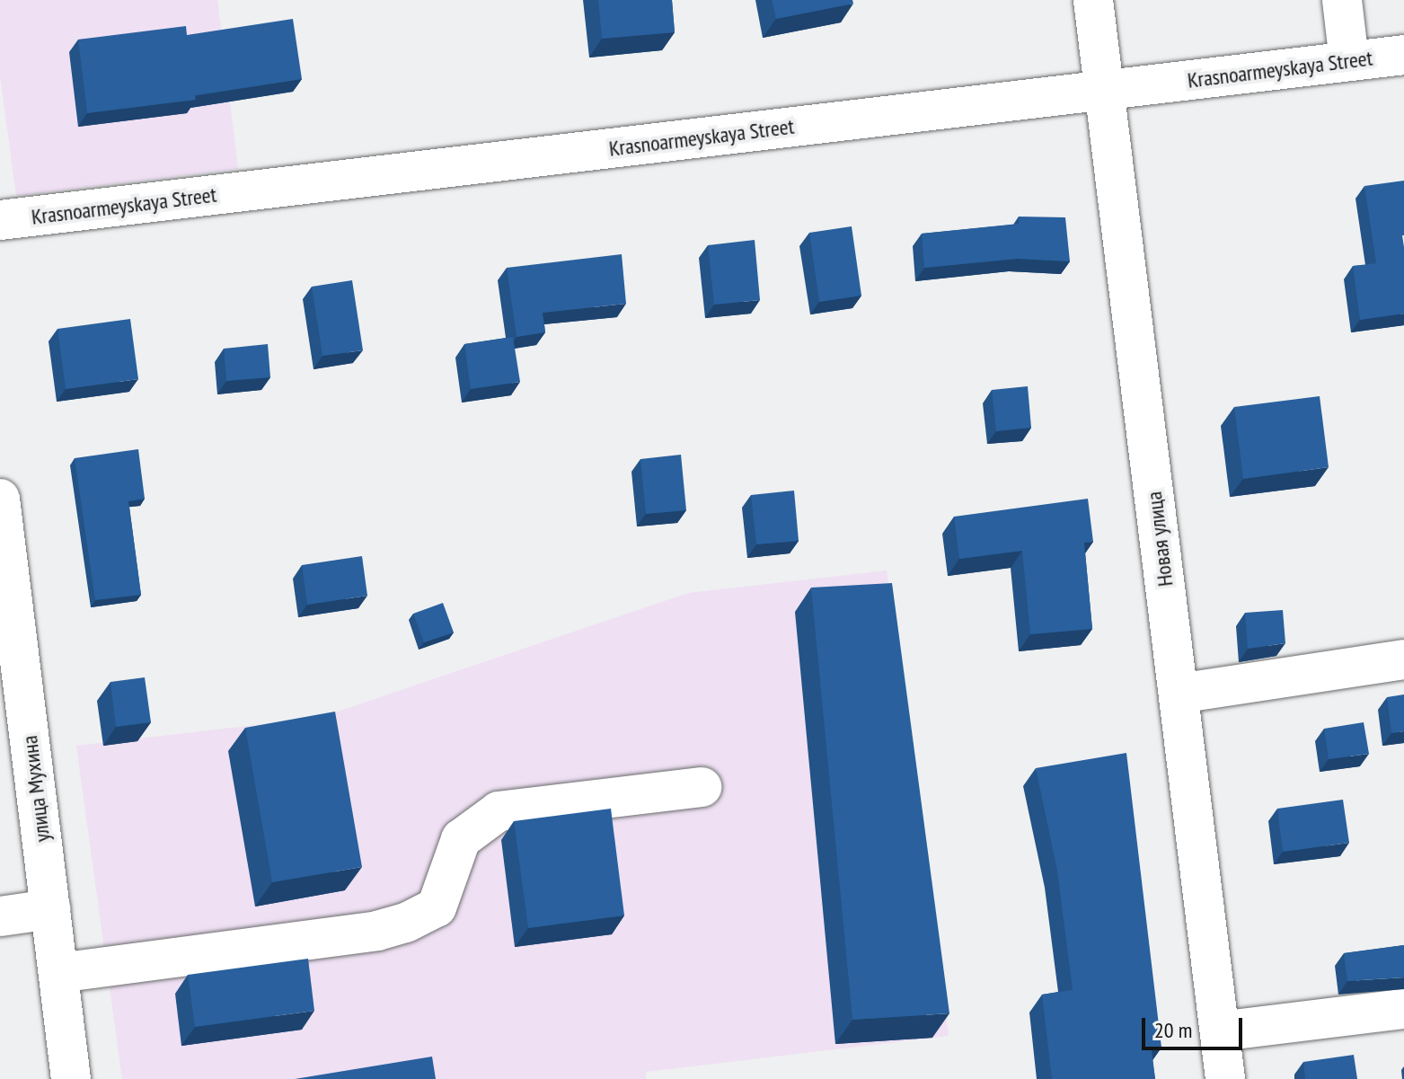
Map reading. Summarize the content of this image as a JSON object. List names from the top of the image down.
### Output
{
  "streets": {
    "main road": ["Krasnoarmeyskaya Street", "Новая улица", "улица Мухина"]
  },
  "crossings": [
    ["Krasnoarmeyskaya Street", "Новая улица"]
  ],
  "scale_bar": "20 m"
}
